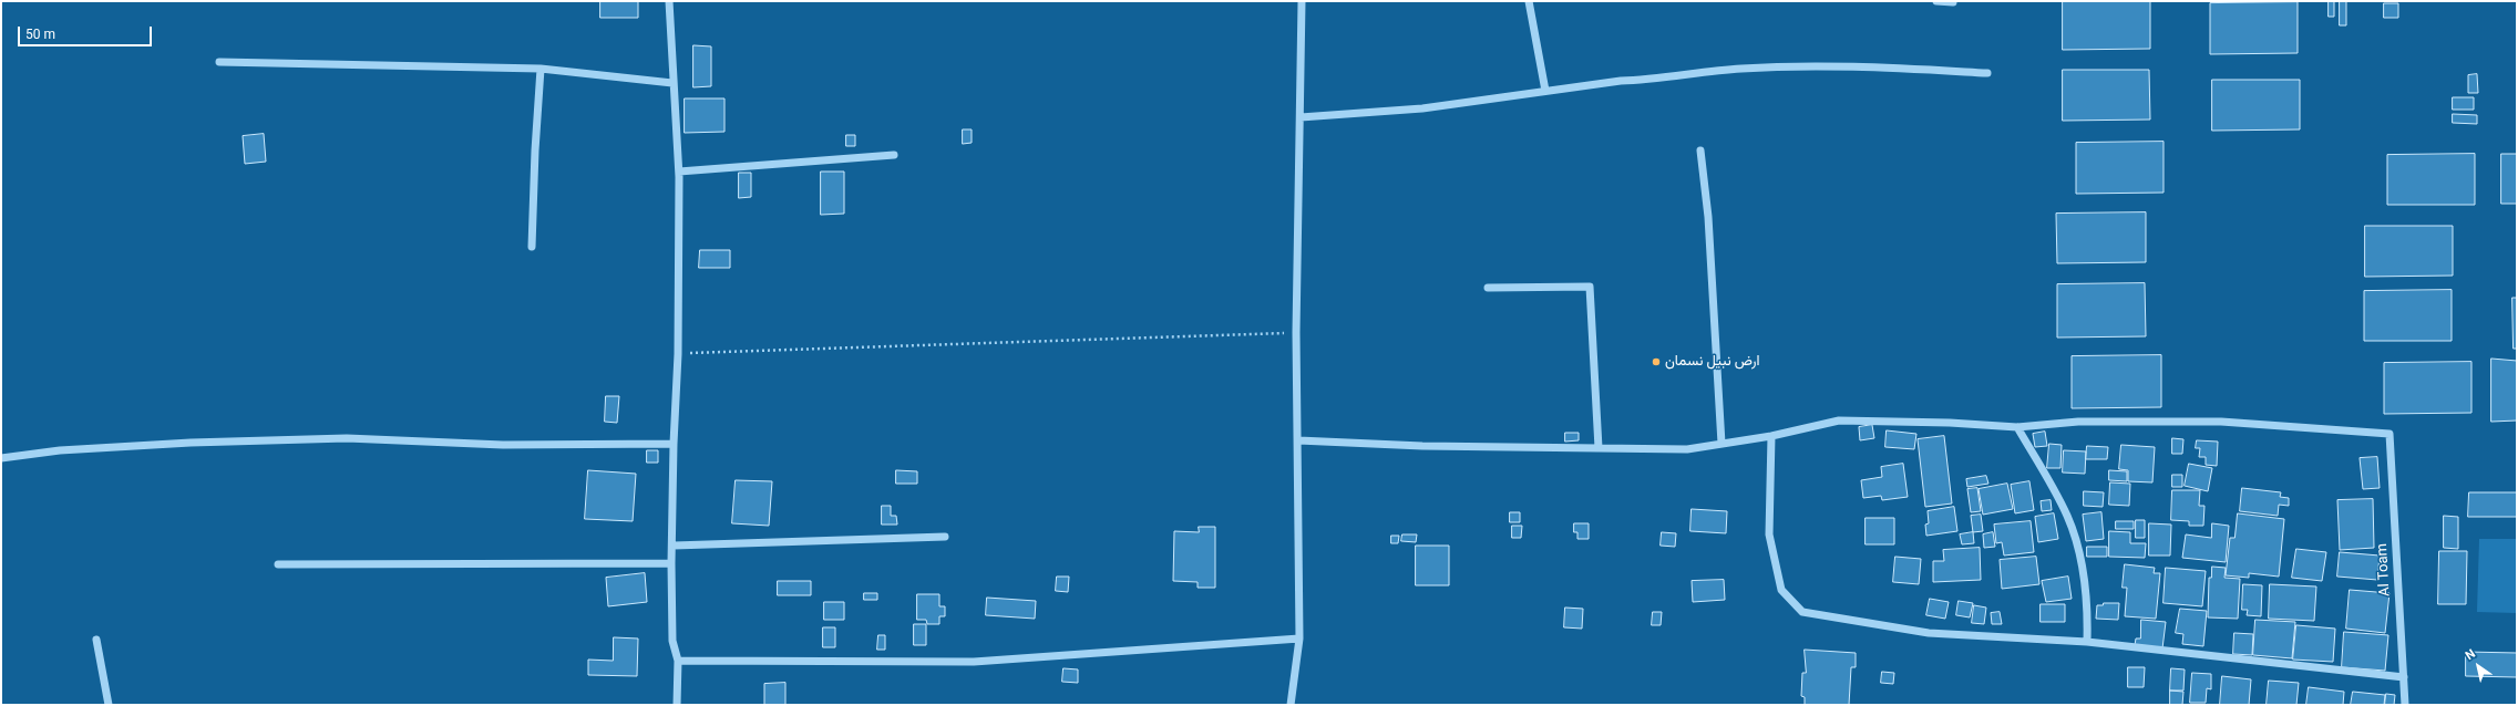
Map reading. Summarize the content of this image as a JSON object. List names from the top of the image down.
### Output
{
  "streets": {
    "street": ["Al Toam"]
  },
  "places": ["ارض نبيل نسمان"],
  "scale_bar": "50 m",
  "north": "top left"
}
